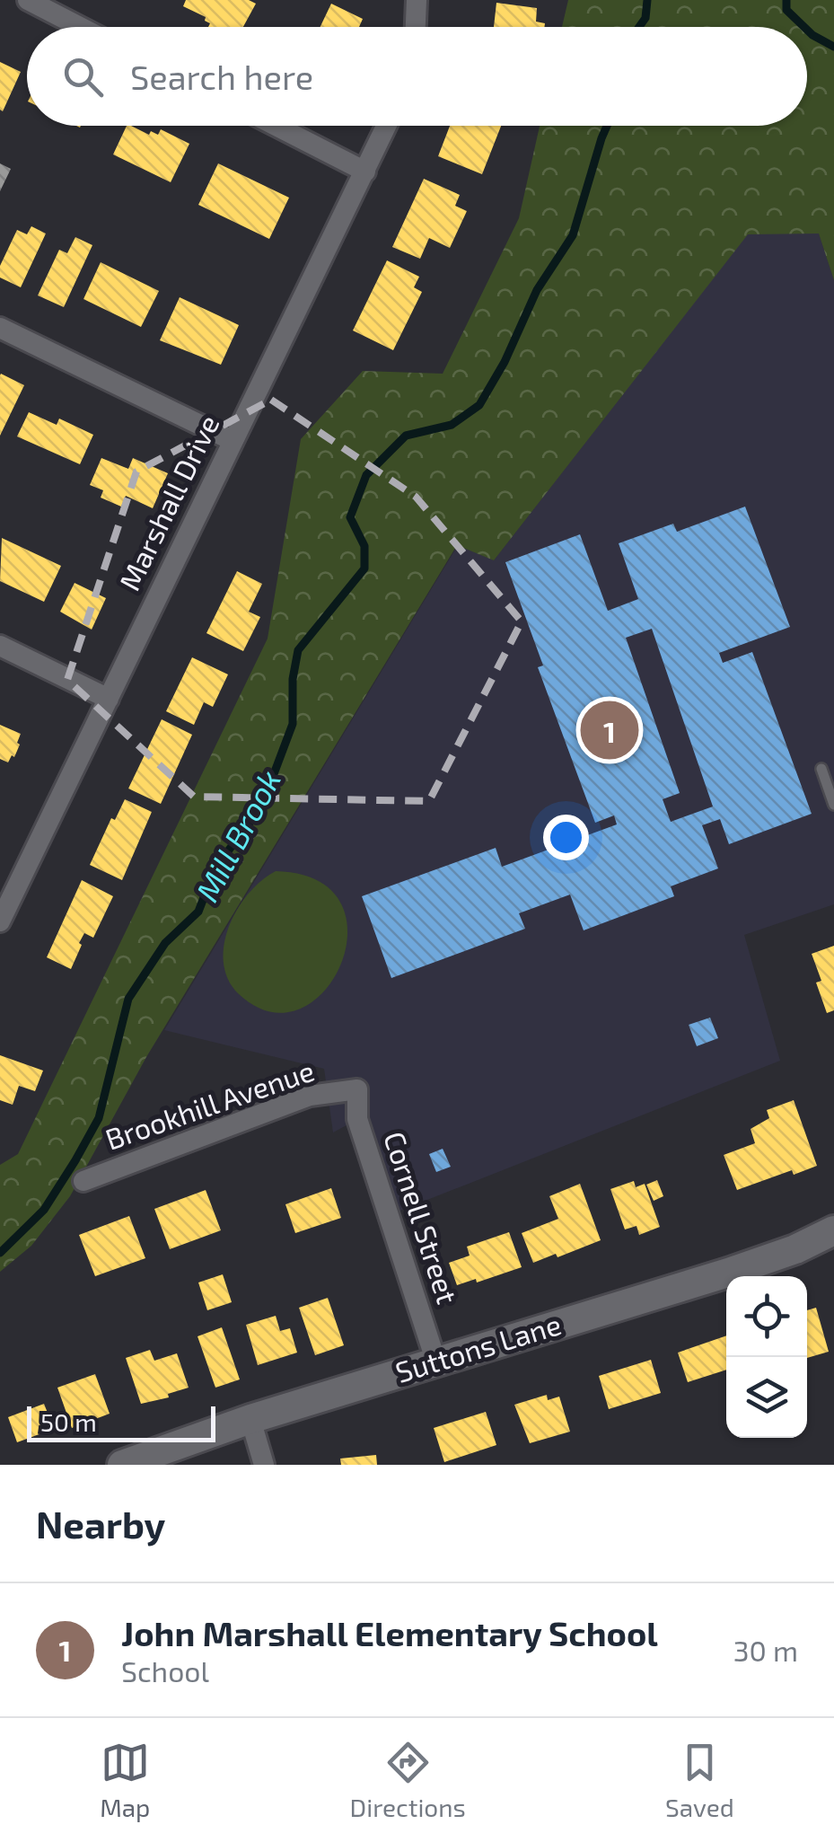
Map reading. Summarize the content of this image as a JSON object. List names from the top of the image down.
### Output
{
  "streets": {
    "street": [
      "Marshall Drive",
      "Brookhill Avenue",
      "Cornell Street",
      "Suttons Lane"
    ]
  },
  "crossings": [
    ["Brookhill Avenue", "Cornell Street"],
    ["Cornell Street", "Suttons Lane"]
  ],
  "water": ["Mill Brook"],
  "scale_bar": "50 m",
  "page": {
    "search": "Search here",
    "pins": "1",
    "scale": "50 m",
    "heading": "Nearby",
    "list": [
      {
        "mark": "1",
        "name": "John Marshall Elementary School",
        "note": "School",
        "value": "30 m"
      }
    ],
    "nav": ["Map", "Directions", "Saved"]
  }
}
